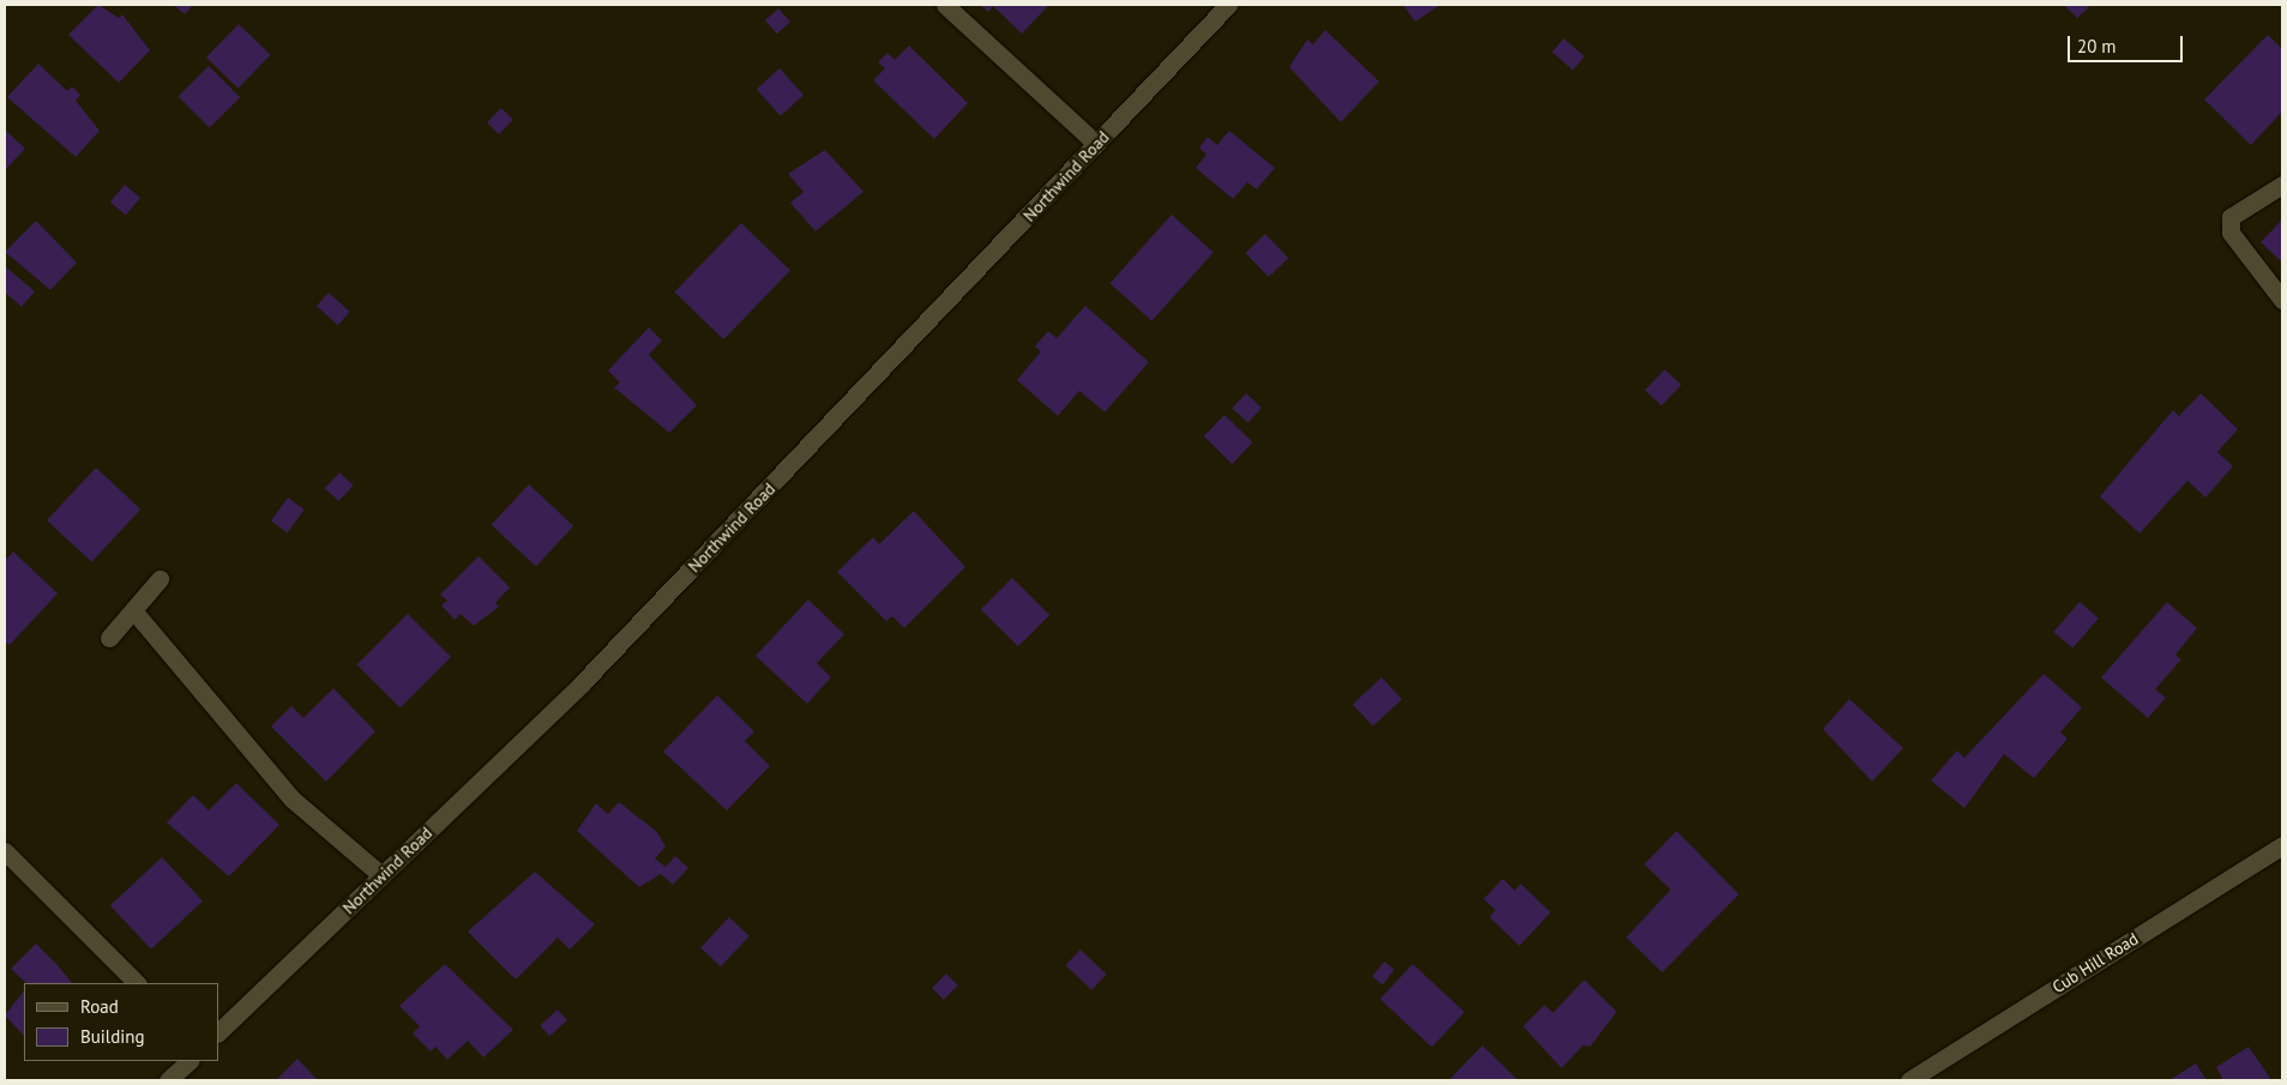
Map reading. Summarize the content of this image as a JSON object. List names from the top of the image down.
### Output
{
  "streets": {
    "street": ["Northwind Road", "Cub Hill Road"]
  },
  "legend": ["Road", "Building"],
  "scale_bar": "20 m"
}
